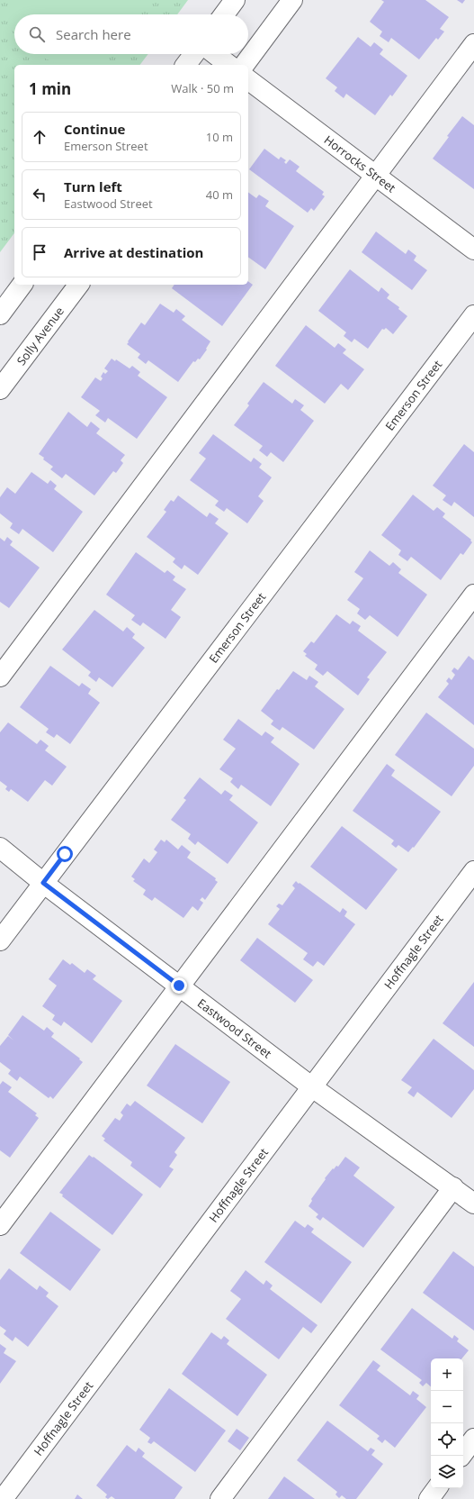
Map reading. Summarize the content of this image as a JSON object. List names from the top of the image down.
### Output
{
  "streets": {
    "street": [
      "Horrocks Street",
      "Solly Avenue",
      "Emerson Street",
      "Hoffnagle Street",
      "Eastwood Street"
    ]
  },
  "crossings": [
    ["Emerson Street", "Eastwood Street"],
    ["Hoffnagle Street", "Eastwood Street"]
  ],
  "page": {
    "search": "Search here",
    "heading": ["1 min", "Walk · 50 m"],
    "list": [
      ["Continue", "Emerson Street", "10 m"],
      ["Turn left", "Eastwood Street", "40 m"],
      "Arrive at destination"
    ],
    "map_buttons": ["+", "−"]
  }
}
